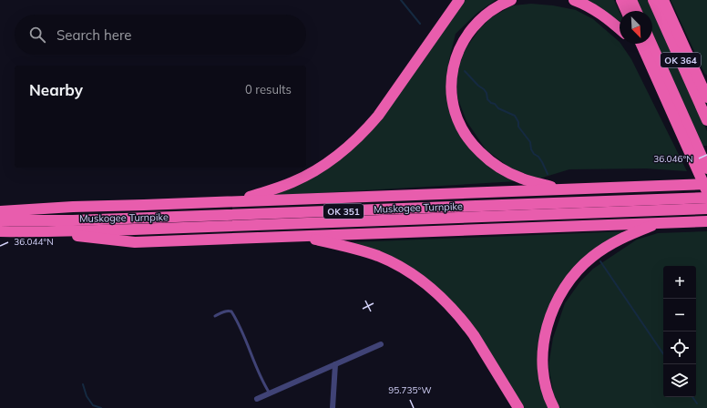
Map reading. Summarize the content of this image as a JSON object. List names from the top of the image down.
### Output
{
  "streets": {
    "highway": ["OK 364", "Muskogee Turnpike", "OK 351"]
  },
  "north": "bottom right",
  "page": {
    "search": "Search here",
    "heading": ["Nearby", "0 results"],
    "map_buttons": ["+", "−"]
  },
  "coordinates": ["36.046°N", "36.044°N", "95.735°W"]
}
